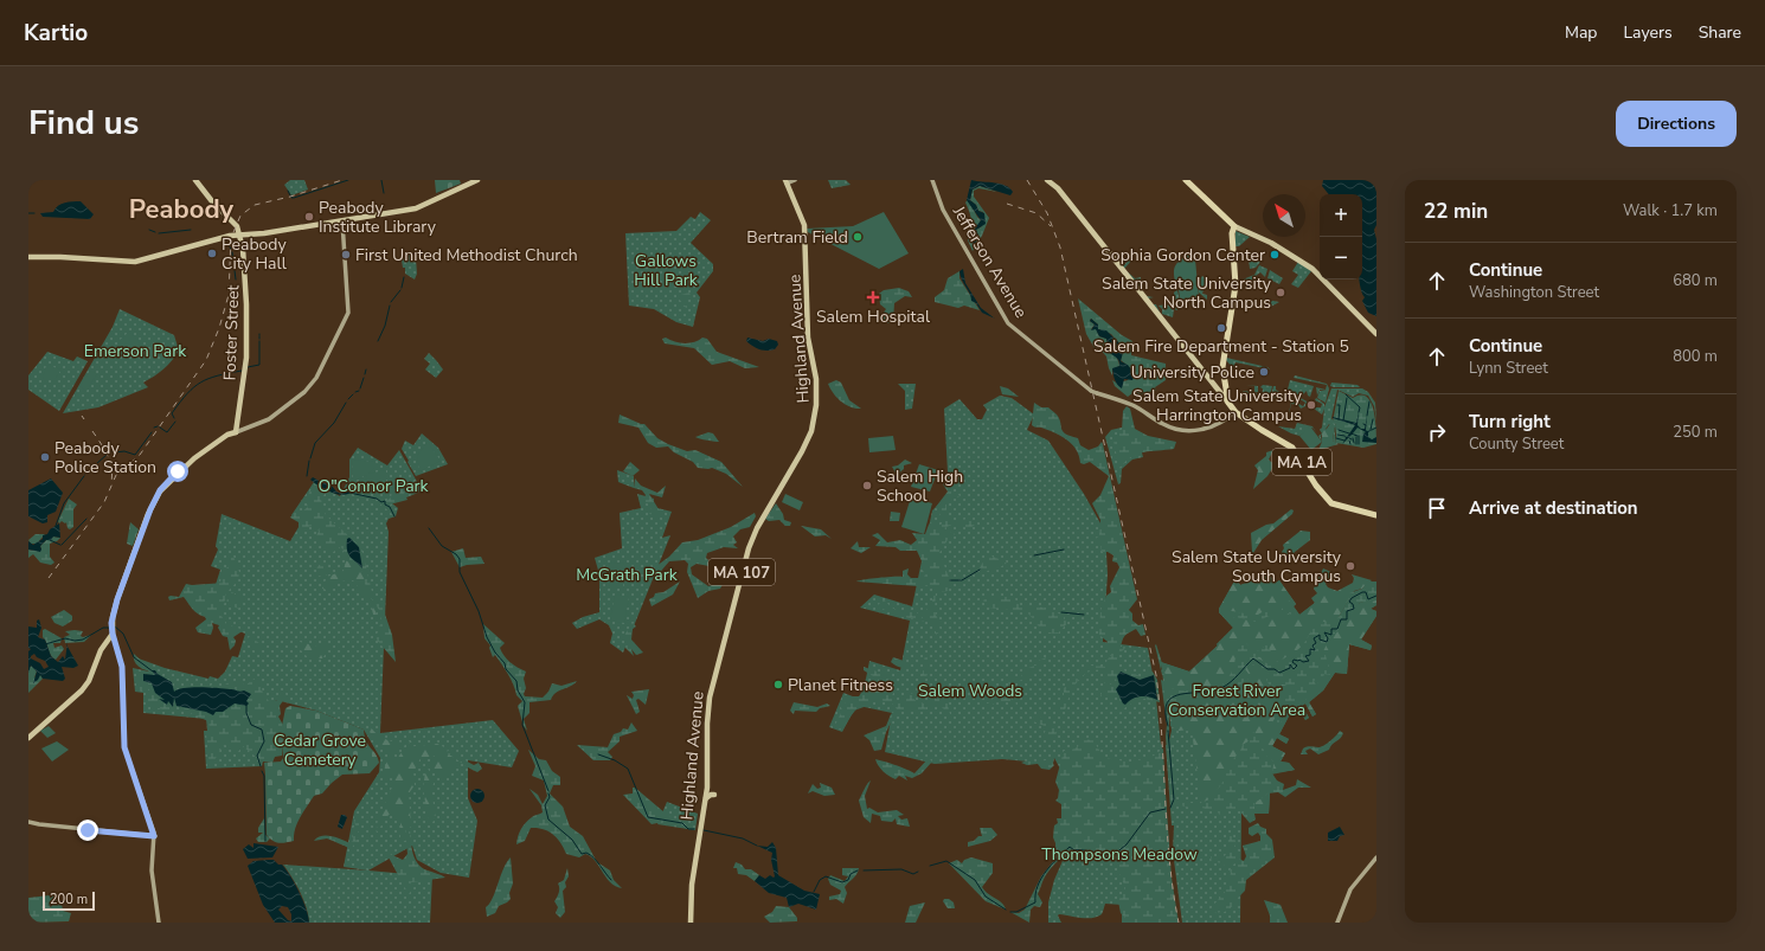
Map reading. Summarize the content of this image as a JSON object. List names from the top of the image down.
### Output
{
  "streets": {
    "highway": ["MA 1A"],
    "main road": [
      "Jefferson Avenue",
      "Foster Street",
      "Highland Avenue",
      "MA 107"
    ]
  },
  "crossings": [
    ["Jefferson Avenue", "MA 1A"]
  ],
  "districts": ["Peabody"],
  "parks": [
    "Gallows Hill Park",
    "Emerson Park",
    "O\"Connor Park",
    "McGrath Park",
    "Salem Woods",
    "Forest River Conservation Area",
    "Cedar Grove Cemetery",
    "Thompsons Meadow"
  ],
  "places": {
    "other": [
      "Peabody Institute Library",
      "Bertram Field",
      "Peabody City Hall",
      "First United Methodist Church",
      "Sophia Gordon Center",
      "Salem State University North Campus",
      "Salem Fire Department - Station 5",
      "University Police",
      "Salem State University Harrington Campus",
      "Peabody Police Station",
      "Salem High School",
      "Salem State University South Campus",
      "Planet Fitness"
    ],
    "health": ["Salem Hospital"]
  },
  "scale_bar": "200 m",
  "north": "top left",
  "page": {
    "header": "Kartio",
    "nav": ["Map", "Layers", "Share"],
    "title": "Find us",
    "buttons": "Directions",
    "heading": ["22 min", "Walk · 1.7 km"],
    "map_buttons": ["+", "−"],
    "list": [
      ["Continue", "Washington Street", "680 m"],
      ["Continue", "Lynn Street", "800 m"],
      ["Turn right", "County Street", "250 m"],
      "Arrive at destination"
    ],
    "scale": "200 m"
  }
}
